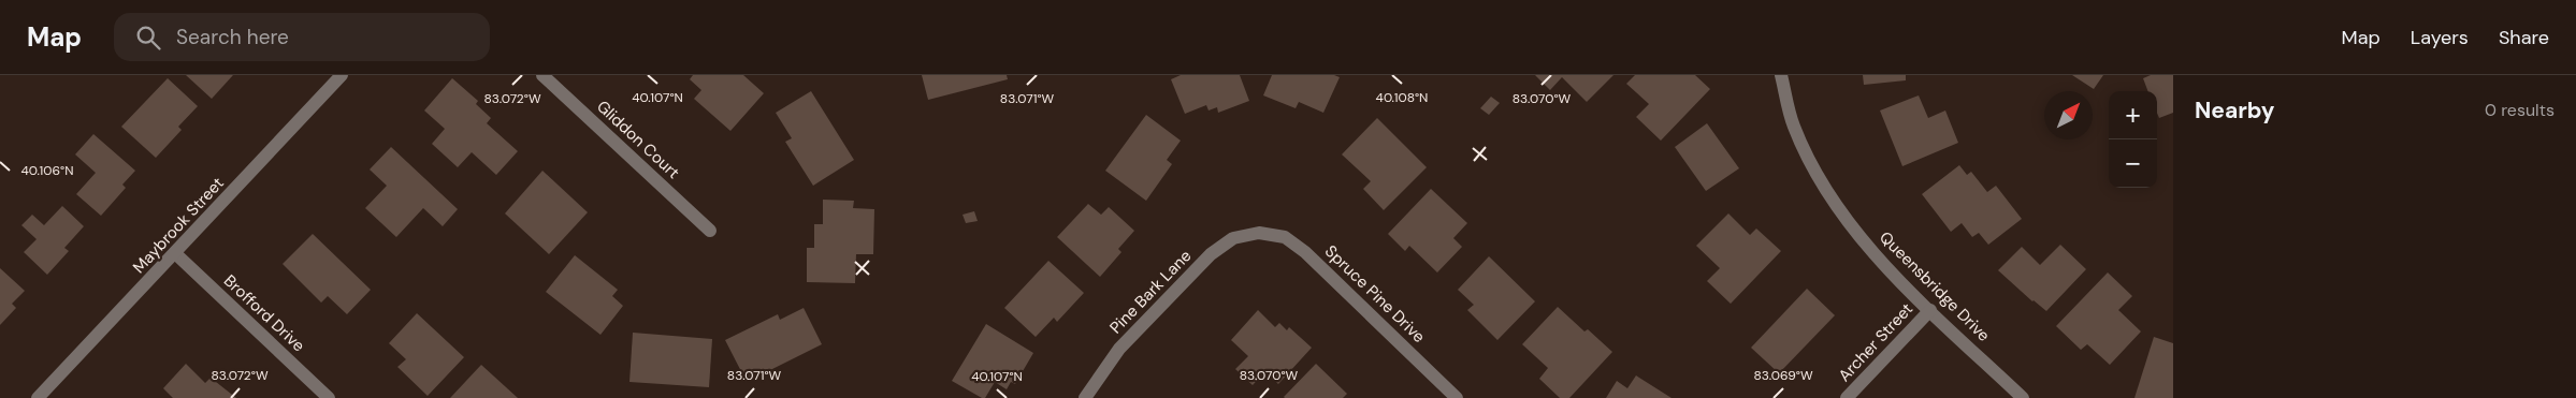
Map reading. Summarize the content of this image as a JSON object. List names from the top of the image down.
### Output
{
  "streets": {
    "street": [
      "Gliddon Court",
      "Maybrook Street",
      "Queensbridge Drive",
      "Pine Bark Lane",
      "Spruce Pine Drive",
      "Brofford Drive",
      "Archer Street"
    ]
  },
  "crossings": [
    ["Maybrook Street", "Brofford Drive"],
    ["Queensbridge Drive", "Archer Street"],
    ["Pine Bark Lane", "Spruce Pine Drive"]
  ],
  "north": "top right",
  "page": {
    "header": "Map",
    "search": "Search here",
    "nav": ["Map", "Layers", "Share"],
    "heading": ["Nearby", "0 results"],
    "map_buttons": ["+", "−"]
  },
  "coordinates": [
    "40.107°N",
    "40.108°N",
    "83.072°W",
    "83.071°W",
    "83.070°W",
    "40.106°N",
    "83.069°W"
  ]
}
